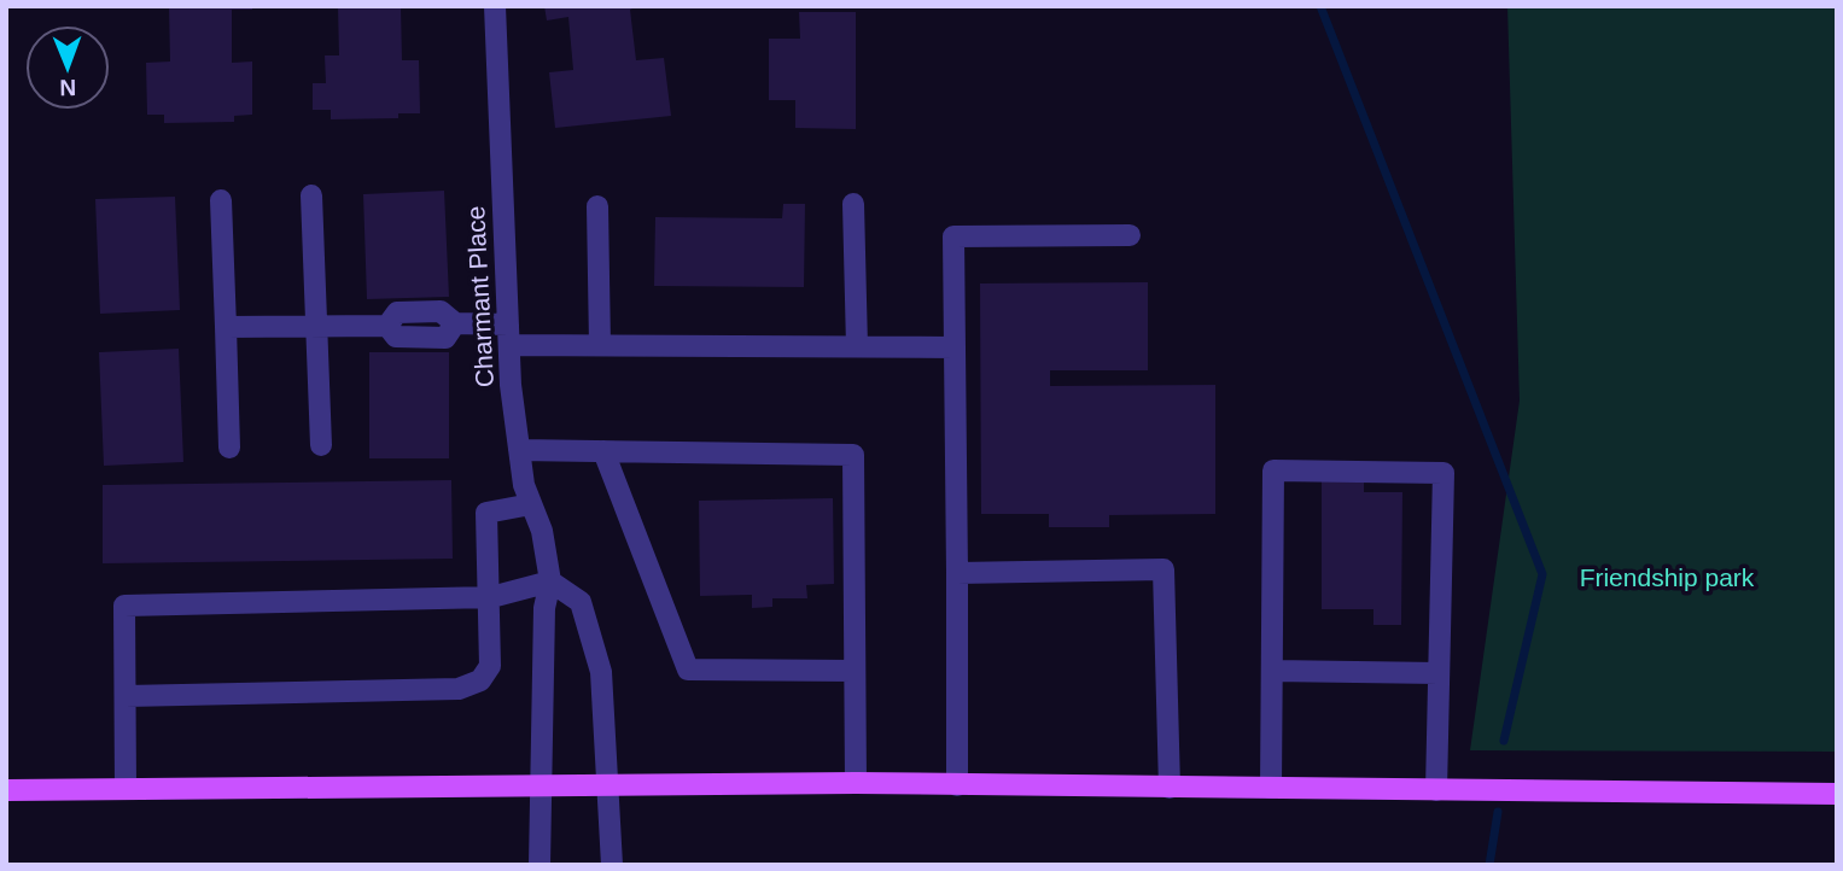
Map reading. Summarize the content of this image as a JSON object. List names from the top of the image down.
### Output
{
  "streets": {
    "street": ["Charmant Place"]
  },
  "parks": ["Friendship park"],
  "north": "bottom"
}
